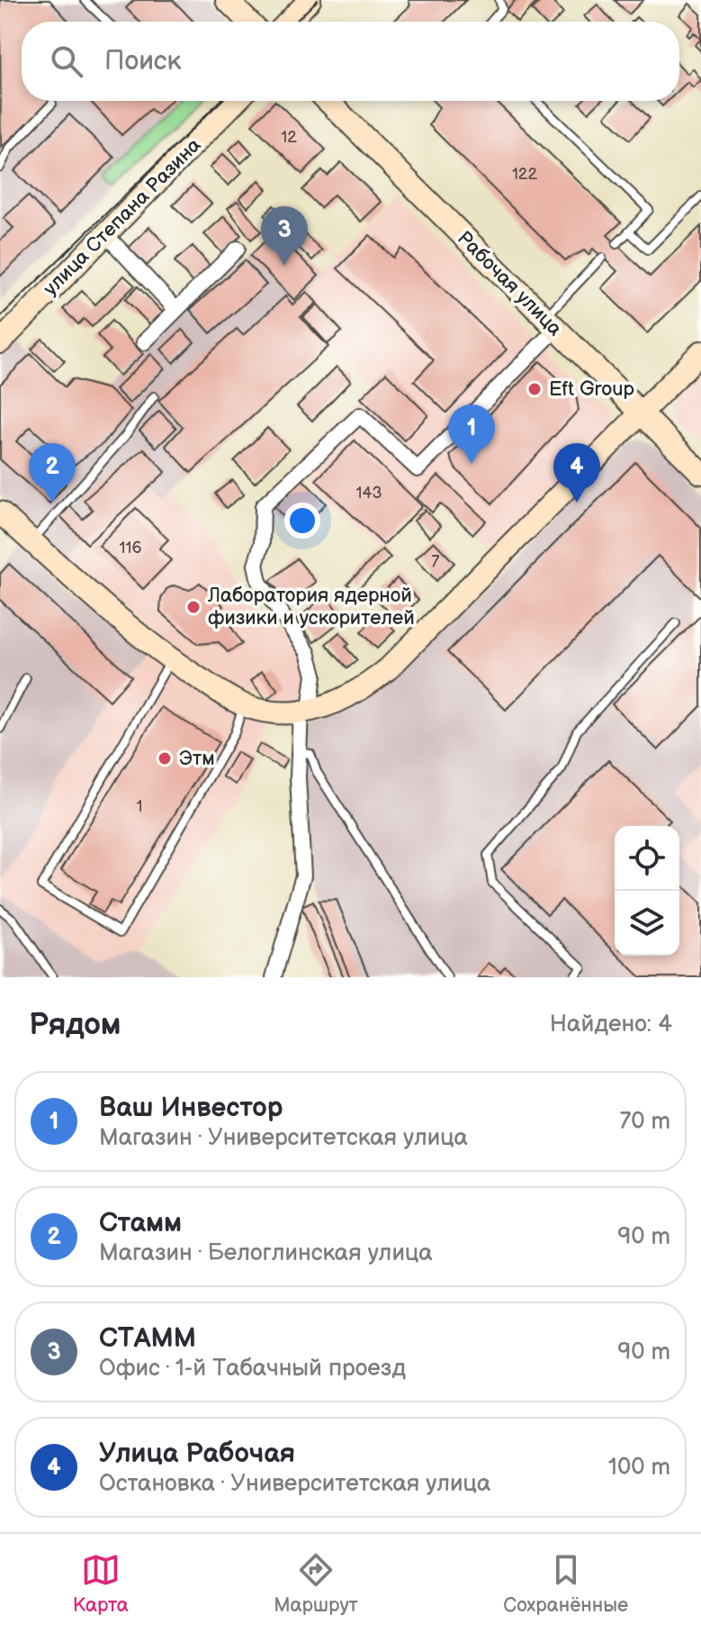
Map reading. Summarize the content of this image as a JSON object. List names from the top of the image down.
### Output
{
  "streets": {
    "main road": ["улица Степана Разина", "Рабочая улица"]
  },
  "places": ["Eft Group", "Лаборатория ядерной физики и ускорителей", "Этм"],
  "house_numbers": [
    "12",
    "122",
    "143",
    "116",
    "7",
    "1"
  ],
  "page": {
    "search": "Поиск",
    "pins": [
      "3",
      "1",
      "2",
      "4"
    ],
    "heading": ["Рядом", "Найдено: 4"],
    "list": [
      {
        "mark": "1",
        "name": "Ваш Инвестор",
        "note": "Магазин · Университетская улица",
        "value": "70 m"
      },
      {
        "mark": "2",
        "name": "Стамм",
        "note": "Магазин · Белоглинская улица",
        "value": "90 m"
      },
      {
        "mark": "3",
        "name": "СТАММ",
        "note": "Офис · 1-й Табачный проезд",
        "value": "90 m"
      },
      {
        "mark": "4",
        "name": "Улица Рабочая",
        "note": "Остановка · Университетская улица",
        "value": "100 m"
      }
    ],
    "nav": ["Карта", "Маршрут", "Сохранённые"]
  }
}
